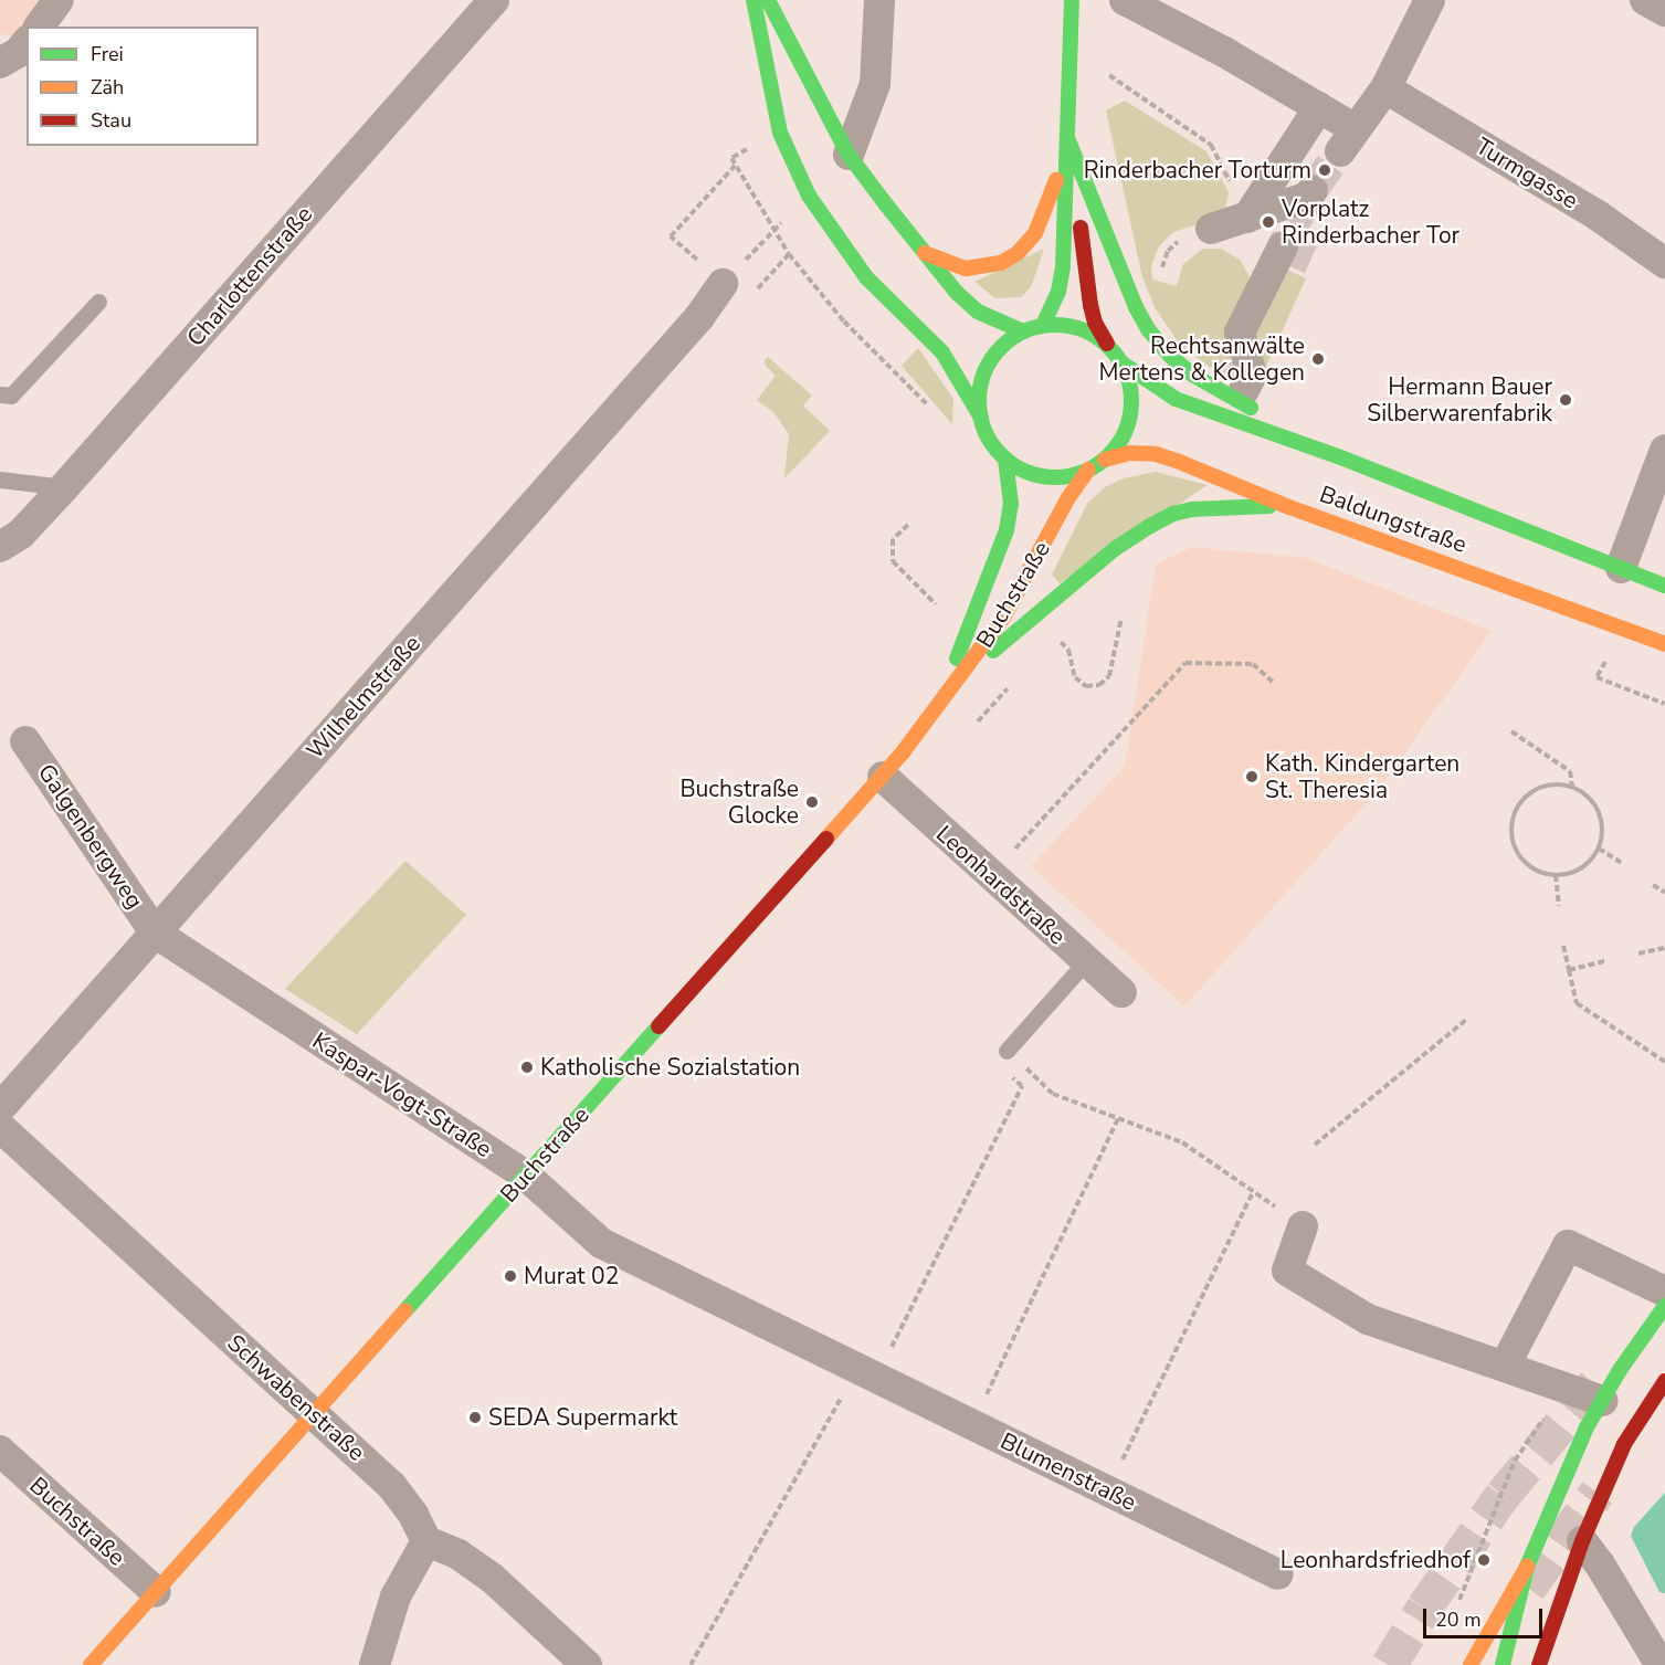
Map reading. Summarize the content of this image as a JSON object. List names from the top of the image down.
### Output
{
  "streets": {
    "main road": ["Baldungstraße", "Buchstraße"],
    "street": [
      "Turmgasse",
      "Charlottenstraße",
      "Wilhelmstraße",
      "Galgenbergweg",
      "Leonhardstraße",
      "Kaspar-Vogt-Straße",
      "Schwabenstraße",
      "Blumenstraße"
    ]
  },
  "crossings": [
    ["Baldungstraße", "Buchstraße"],
    ["Buchstraße", "Leonhardstraße"],
    ["Buchstraße", "Kaspar-Vogt-Straße"],
    ["Buchstraße", "Schwabenstraße"],
    ["Wilhelmstraße", "Galgenbergweg"],
    ["Wilhelmstraße", "Kaspar-Vogt-Straße"],
    ["Galgenbergweg", "Kaspar-Vogt-Straße"],
    ["Kaspar-Vogt-Straße", "Blumenstraße"]
  ],
  "places": [
    "Rinderbacher Torturm",
    "Vorplatz Rinderbacher Tor",
    "Rechtsanwälte Mertens & Kollegen",
    "Hermann Bauer Silberwarenfabrik",
    "Kath. Kindergarten St. Theresia",
    "Buchstraße Glocke",
    "Katholische Sozialstation",
    "Murat 02",
    "SEDA Supermarkt",
    "Leonhardsfriedhof"
  ],
  "legend": ["Frei", "Zäh", "Stau"],
  "scale_bar": "20 m"
}
